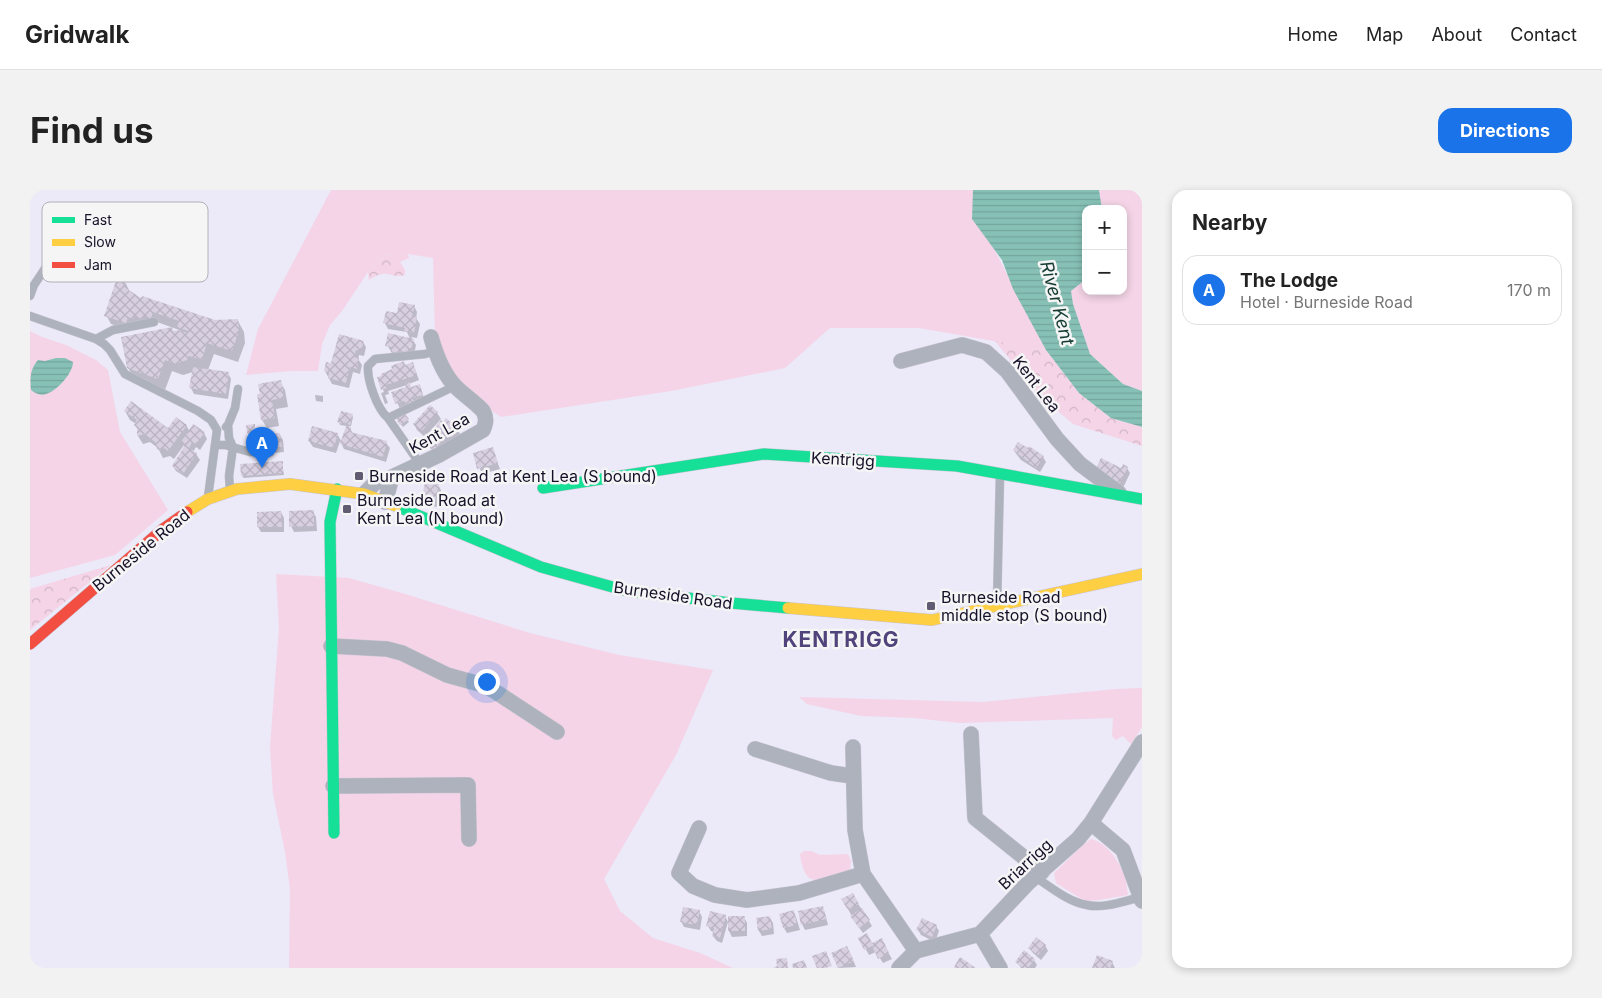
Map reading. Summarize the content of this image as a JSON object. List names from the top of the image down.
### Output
{
  "streets": {
    "street": [
      "Kent Lea",
      "Kentrigg",
      "Burneside Road",
      "Briarrigg"
    ]
  },
  "crossings": [
    ["Kent Lea", "Kentrigg"],
    ["Kent Lea", "Burneside Road"]
  ],
  "districts": ["KENTRIGG"],
  "water": ["River Kent"],
  "places": {
    "transit": ["Burneside Road at Kent Lea (S bound)", "Burneside Road at Kent Lea (N bound)", "Burneside Road middle stop (S bound)"]
  },
  "legend": ["Fast", "Slow", "Jam"],
  "page": {
    "header": "Gridwalk",
    "nav": [
      "Home",
      "Map",
      "About",
      "Contact"
    ],
    "buttons": "Directions",
    "title": "Find us",
    "heading": "Nearby",
    "map_buttons": ["+", "−"],
    "list": [
      {
        "mark": "A",
        "name": "The Lodge",
        "note": "Hotel · Burneside Road",
        "value": "170 m"
      }
    ],
    "pins": "A"
  }
}
